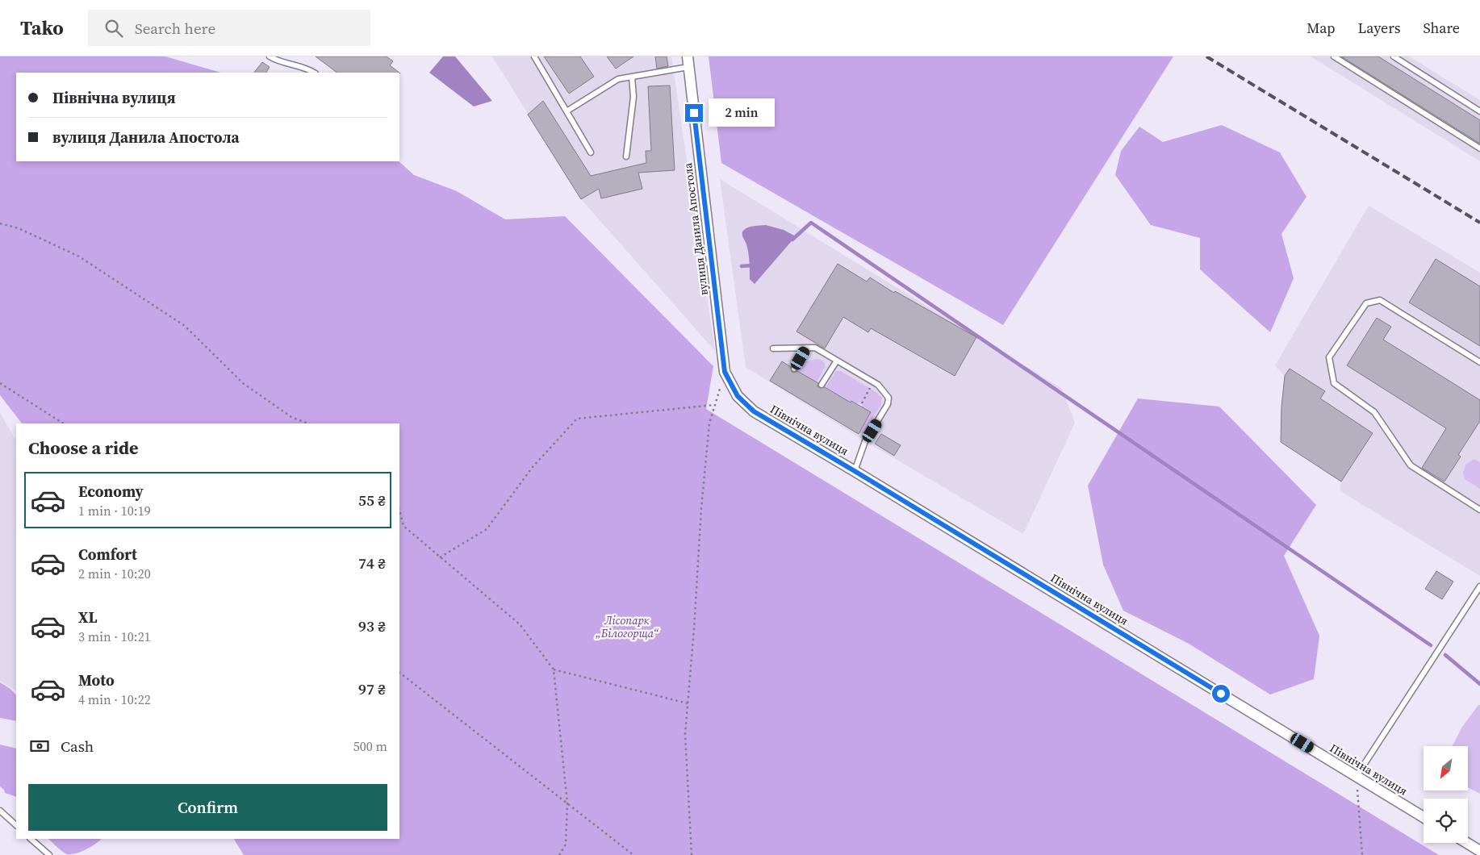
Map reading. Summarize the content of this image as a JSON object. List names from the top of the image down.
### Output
{
  "streets": {
    "street": ["вулиця Данила Апостола", "Північна вулиця"]
  },
  "crossings": [
    ["вулиця Данила Апостола", "Північна вулиця"]
  ],
  "parks": ["Лісопарк „Білогорща“"],
  "north": "bottom left",
  "page": {
    "header": "Tako",
    "search": "Search here",
    "nav": ["Map", "Layers", "Share"],
    "banner": ["Північна вулиця", "вулиця Данила Апостола"],
    "bubble": "2 min",
    "heading": "Choose a ride",
    "list": [
      {
        "name": "Economy",
        "note": "1 min · 10:19",
        "value": "55 ₴"
      },
      {
        "name": "Comfort",
        "note": "2 min · 10:20",
        "value": "74 ₴"
      },
      {
        "name": "XL",
        "note": "3 min · 10:21",
        "value": "93 ₴"
      },
      {
        "name": "Moto",
        "note": "4 min · 10:22",
        "value": "97 ₴"
      }
    ],
    "pay": ["Cash", "500 m"],
    "buttons": "Confirm"
  }
}
